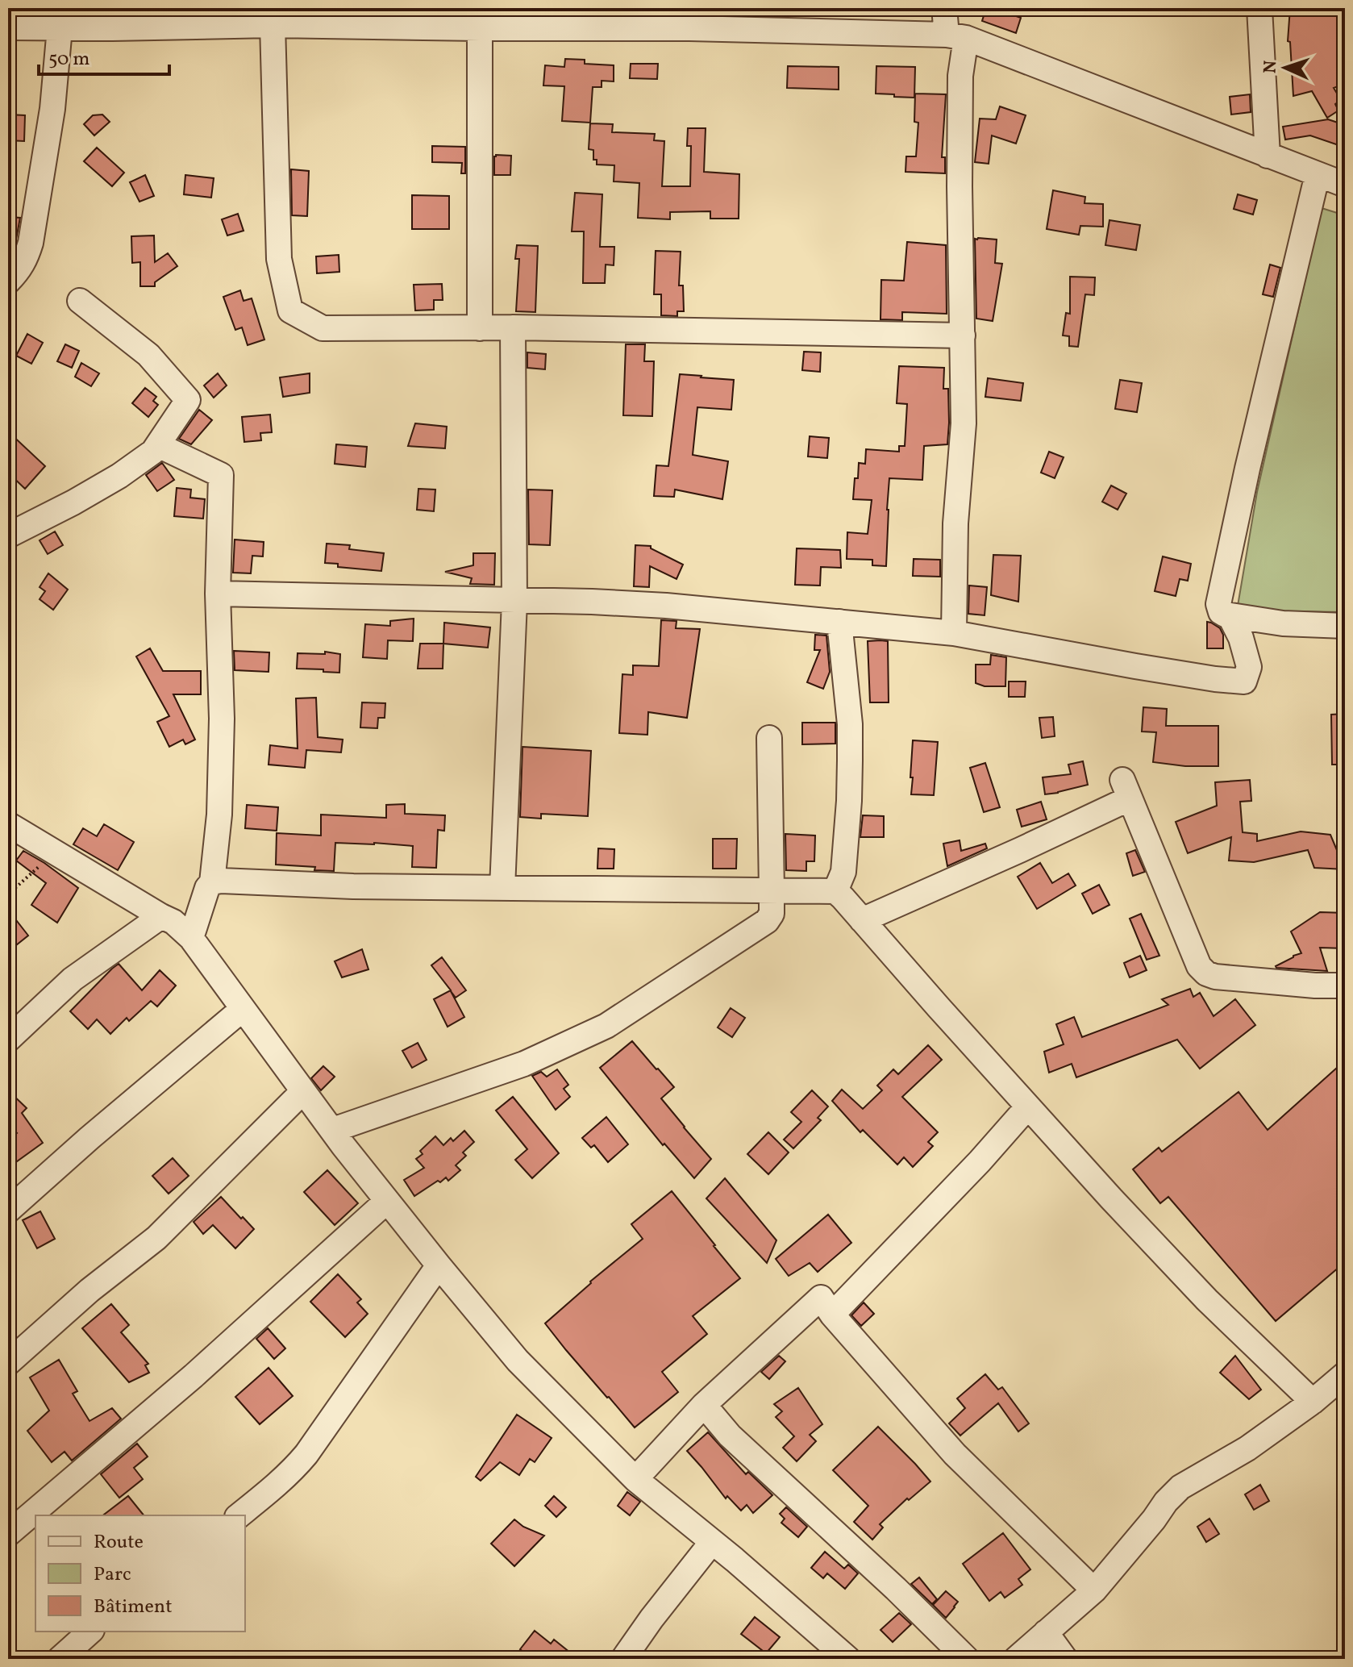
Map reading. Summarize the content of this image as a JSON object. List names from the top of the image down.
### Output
{
  "legend": ["Route", "Parc", "Bâtiment"],
  "scale_bar": "50 m",
  "north": "left"
}
